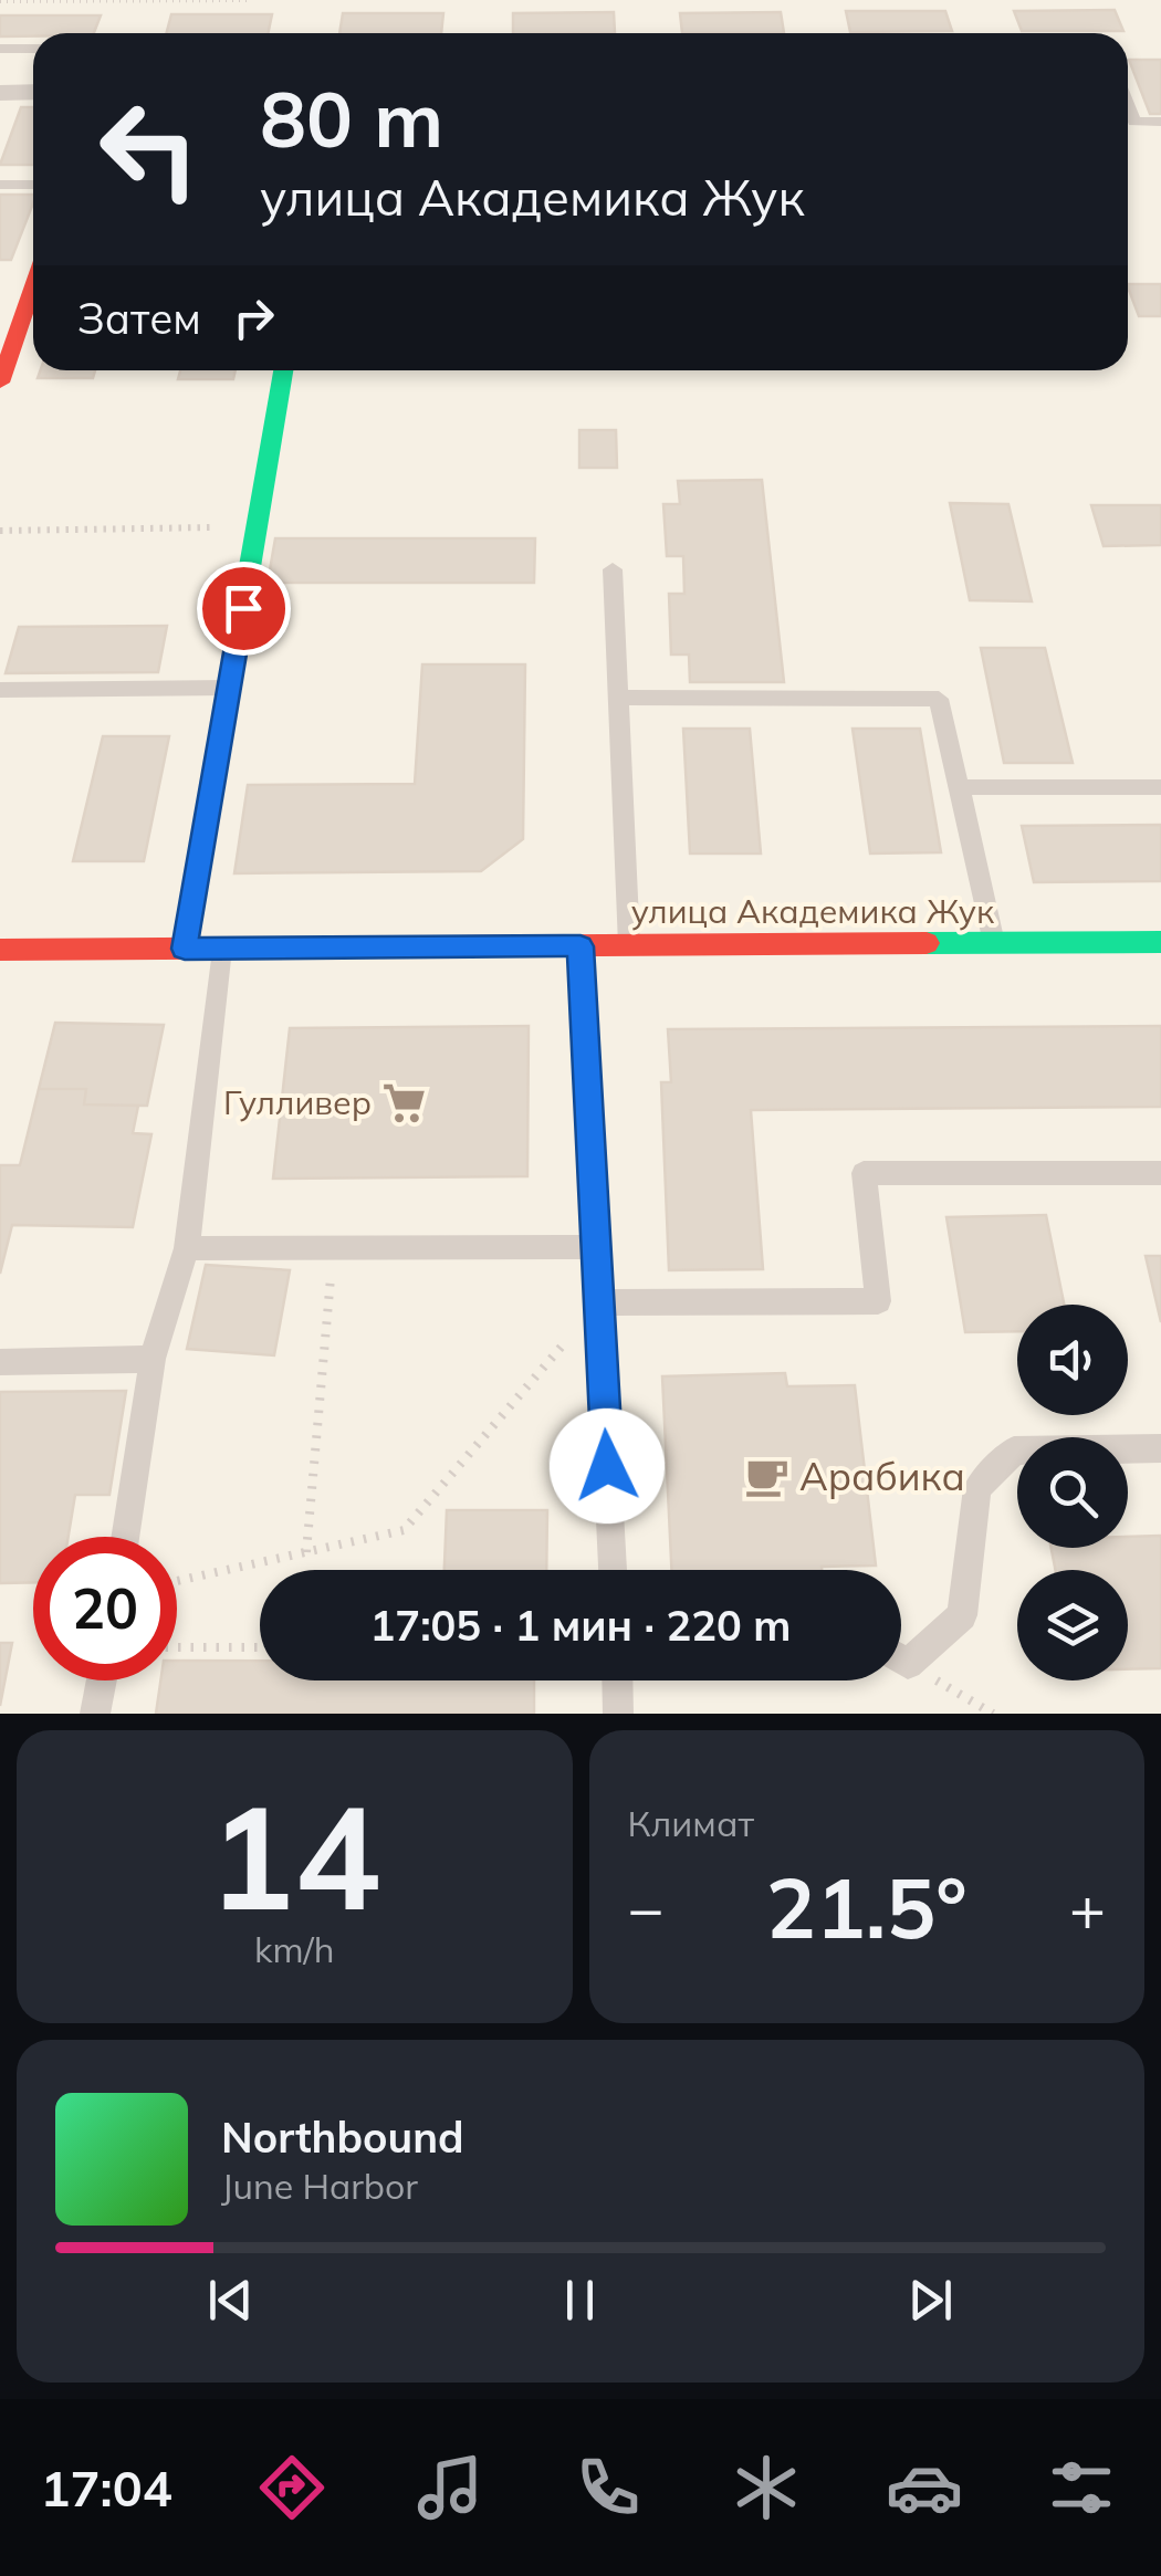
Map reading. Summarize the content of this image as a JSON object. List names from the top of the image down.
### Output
{
  "streets": {
    "street": ["улица Академика Жук"]
  },
  "places": {
    "supermarket": ["Гулливер"],
    "cafe": ["Арабика"]
  },
  "page": {
    "turn": ["80 m", "улица Академика Жук"],
    "then": "Затем",
    "limit": "20",
    "trip": "17:05 · 1 мин · 220 m",
    "tile": [
      ["14", "km/h"],
      "Климат"
    ],
    "heat": ["−", "21.5°", "+"],
    "song": ["Northbound", "June Harbor"],
    "tabs": "17:04"
  }
}
